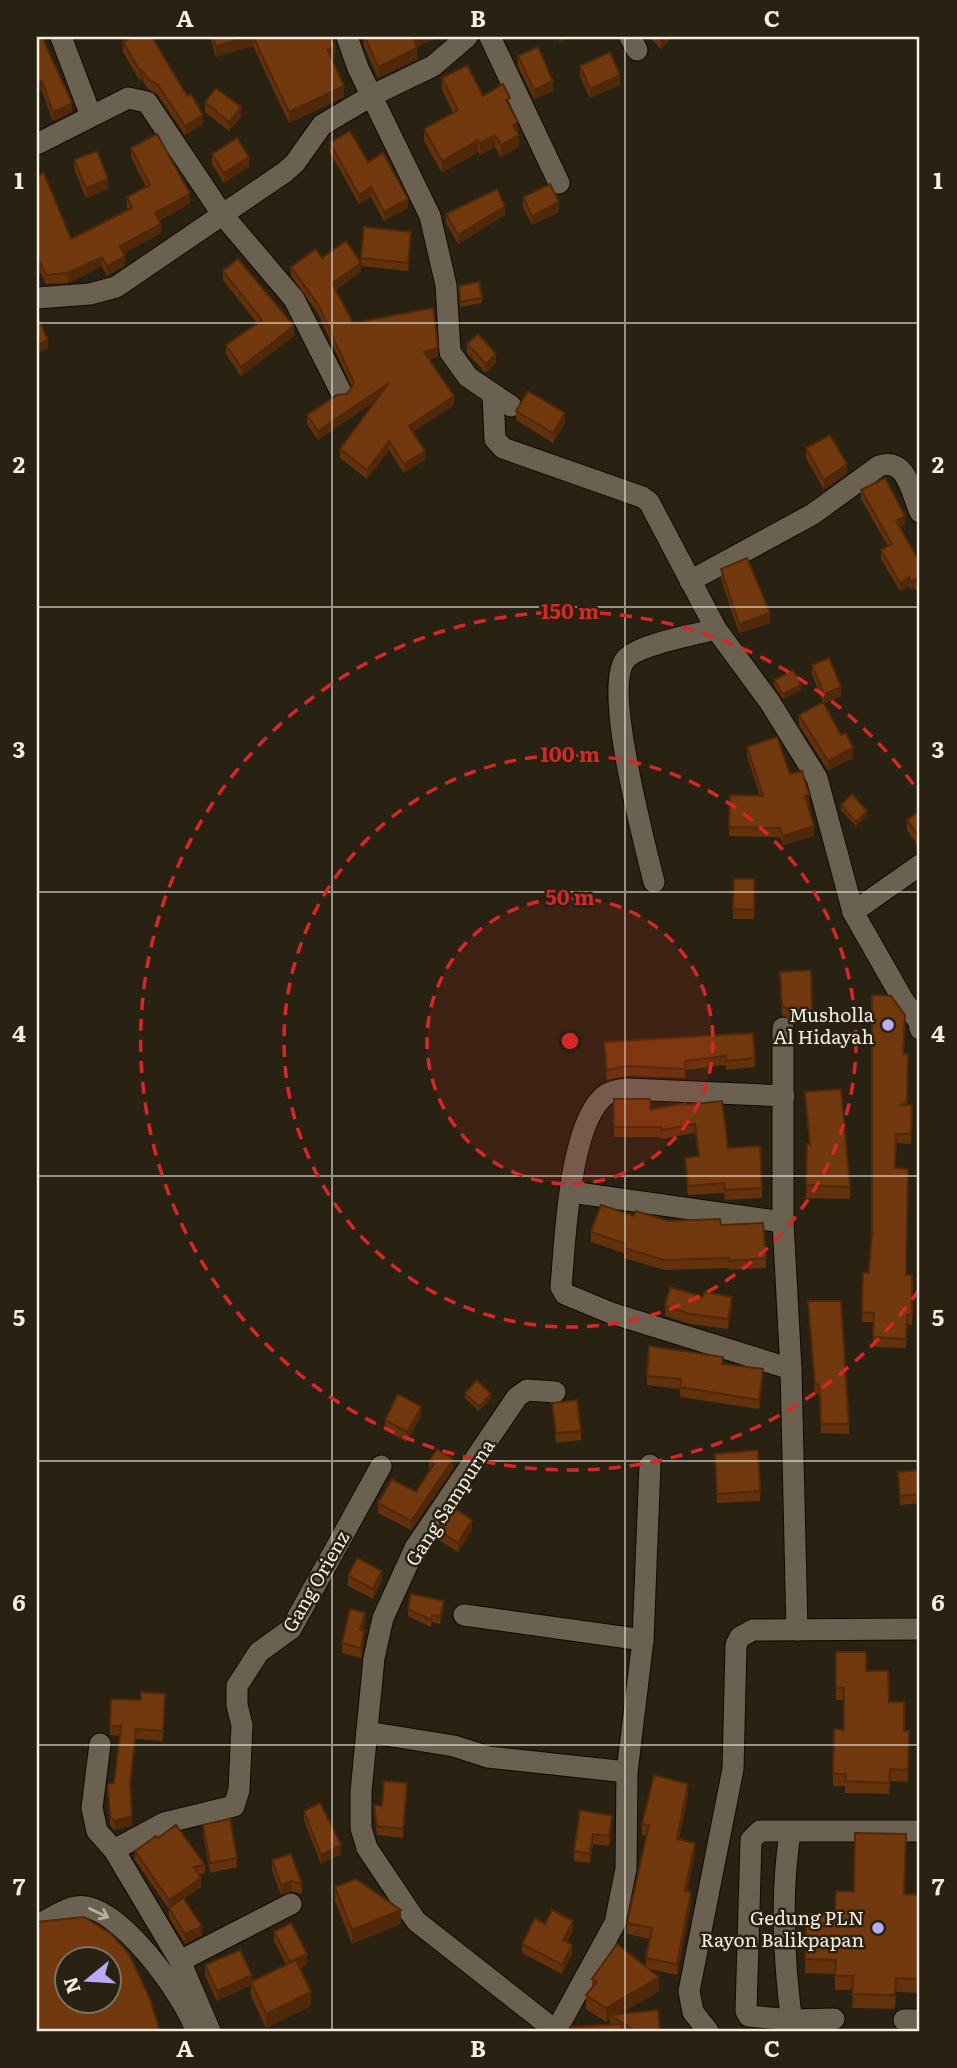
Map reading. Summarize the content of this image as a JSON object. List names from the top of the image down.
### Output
{
  "streets": {
    "street": ["Gang Sampurna", "Gang Orienz"]
  },
  "places": ["Musholla Al Hidayah", "Gedung PLN Rayon Balikpapan"],
  "north": "left",
  "grid": {
    "columns": ["A", "B", "C"],
    "rows": [
      "1",
      "2",
      "3",
      "4",
      "5",
      "6",
      "7"
    ]
  },
  "rings": ["150 m", "100 m", "50 m"]
}
